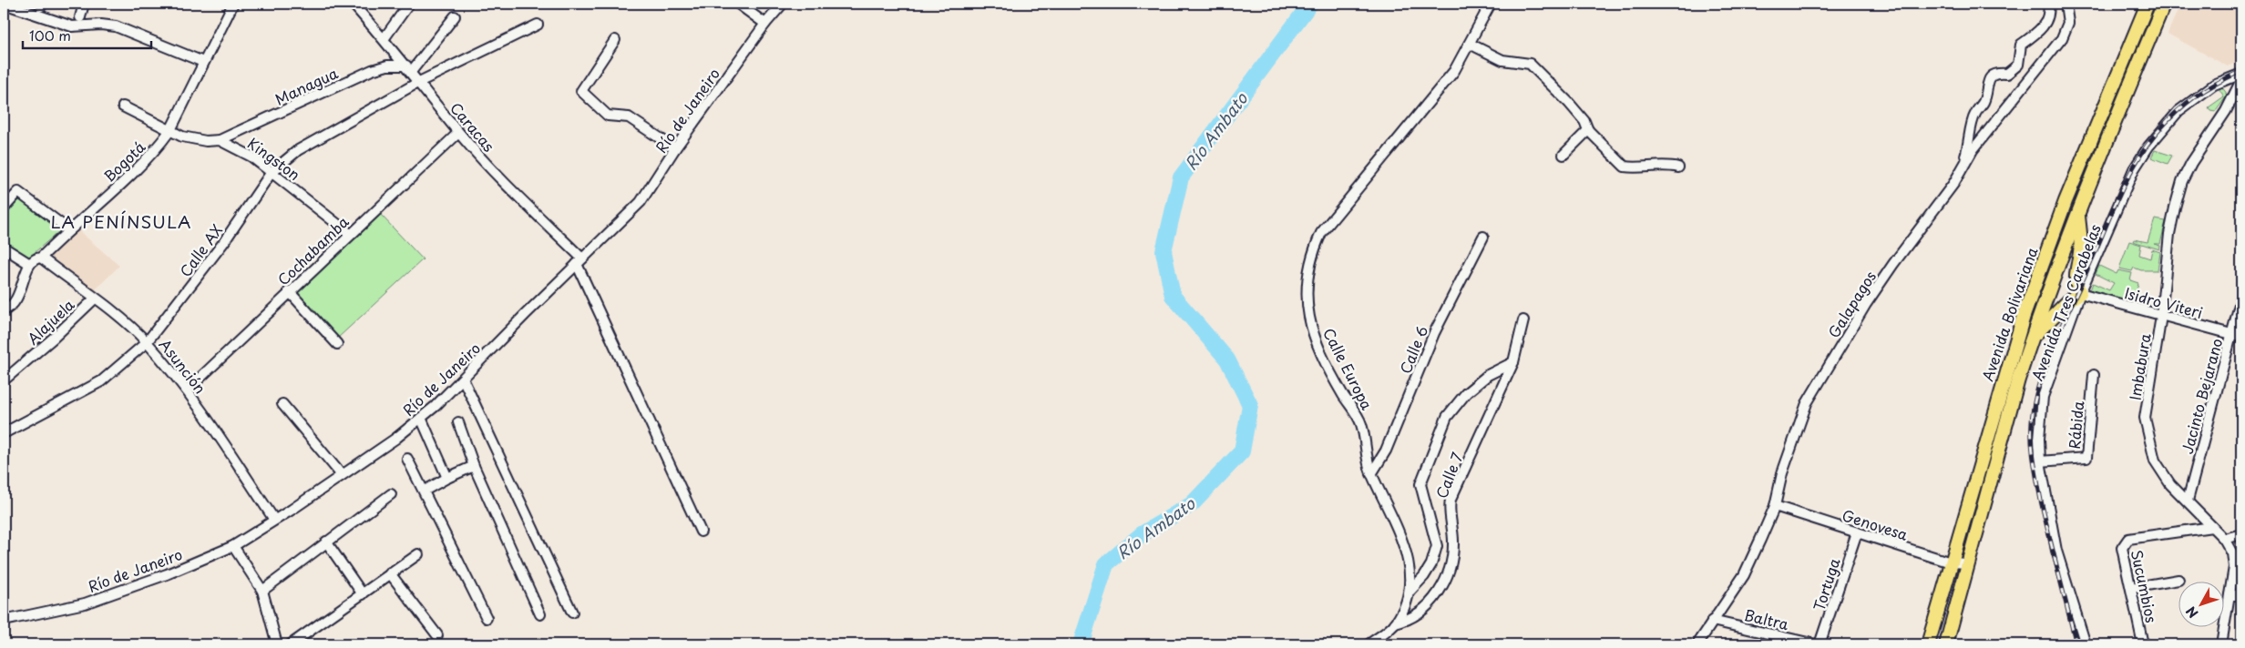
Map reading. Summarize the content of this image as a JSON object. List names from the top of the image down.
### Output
{
  "streets": {
    "main road": ["Avenida Bolivariana"],
    "street": [
      "Managua",
      "Río de Janeiro",
      "Caracas",
      "Kingston",
      "Bogotá",
      "Calle AX",
      "Cochabamba",
      "Avenida Tres Carabelas",
      "Isidro Viteri",
      "Galapagos",
      "Alajuela",
      "Calle 6",
      "Asunción",
      "Imbabura",
      "Calle Europa",
      "Jacinto Bejarano",
      "Rábida",
      "Calle 7",
      "Genovesa",
      "Tortuga",
      "Sucumbios",
      "Baltra"
    ]
  },
  "crossings": [
    ["Managua", "Caracas"],
    ["Managua", "Kingston"],
    ["Río de Janeiro", "Caracas"],
    ["Río de Janeiro", "Asunción"],
    ["Caracas", "Calle AX"],
    ["Caracas", "Cochabamba"],
    ["Kingston", "Bogotá"],
    ["Kingston", "Calle AX"],
    ["Kingston", "Cochabamba"],
    ["Bogotá", "Asunción"],
    ["Calle AX", "Asunción"],
    ["Cochabamba", "Asunción"],
    ["Avenida Tres Carabelas", "Isidro Viteri"],
    ["Avenida Tres Carabelas", "Rábida"],
    ["Isidro Viteri", "Imbabura"],
    ["Isidro Viteri", "Jacinto Bejarano"],
    ["Galapagos", "Genovesa"],
    ["Galapagos", "Baltra"],
    ["Avenida Bolivariana", "Genovesa"],
    ["Alajuela", "Asunción"],
    ["Calle 6", "Calle Europa"],
    ["Imbabura", "Jacinto Bejarano"],
    ["Imbabura", "Sucumbios"],
    ["Calle Europa", "Calle 7"],
    ["Genovesa", "Tortuga"]
  ],
  "districts": ["LA PENÍNSULA"],
  "water": ["Río Ambato"],
  "scale_bar": "100 m",
  "north": "bottom left"
}
